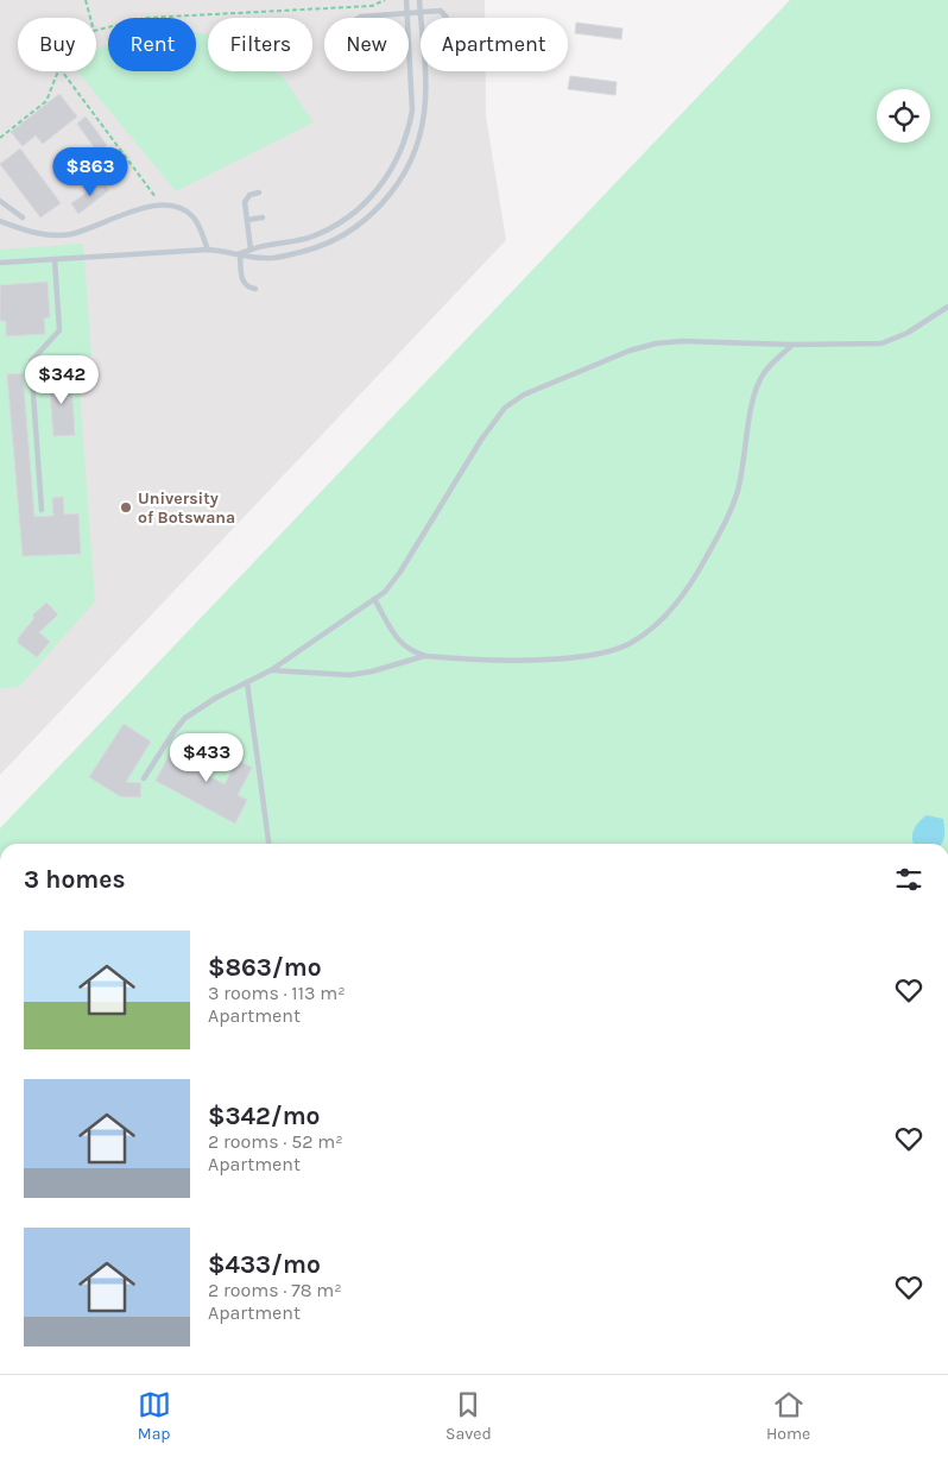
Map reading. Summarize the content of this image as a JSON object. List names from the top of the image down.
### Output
{
  "places": ["University of Botswana"],
  "page": {
    "chip": [
      "Buy",
      "Rent",
      "Filters",
      "New",
      "Apartment"
    ],
    "price": ["$863", "$342", "$433"],
    "heading": "3 homes",
    "list": [
      {
        "name": "$863/mo",
        "note": "3 rooms · 113 m² · Apartment"
      },
      {
        "name": "$342/mo",
        "note": "2 rooms · 52 m² · Apartment"
      },
      {
        "name": "$433/mo",
        "note": "2 rooms · 78 m² · Apartment"
      }
    ],
    "tabs": ["Map", "Saved", "Home"]
  }
}
